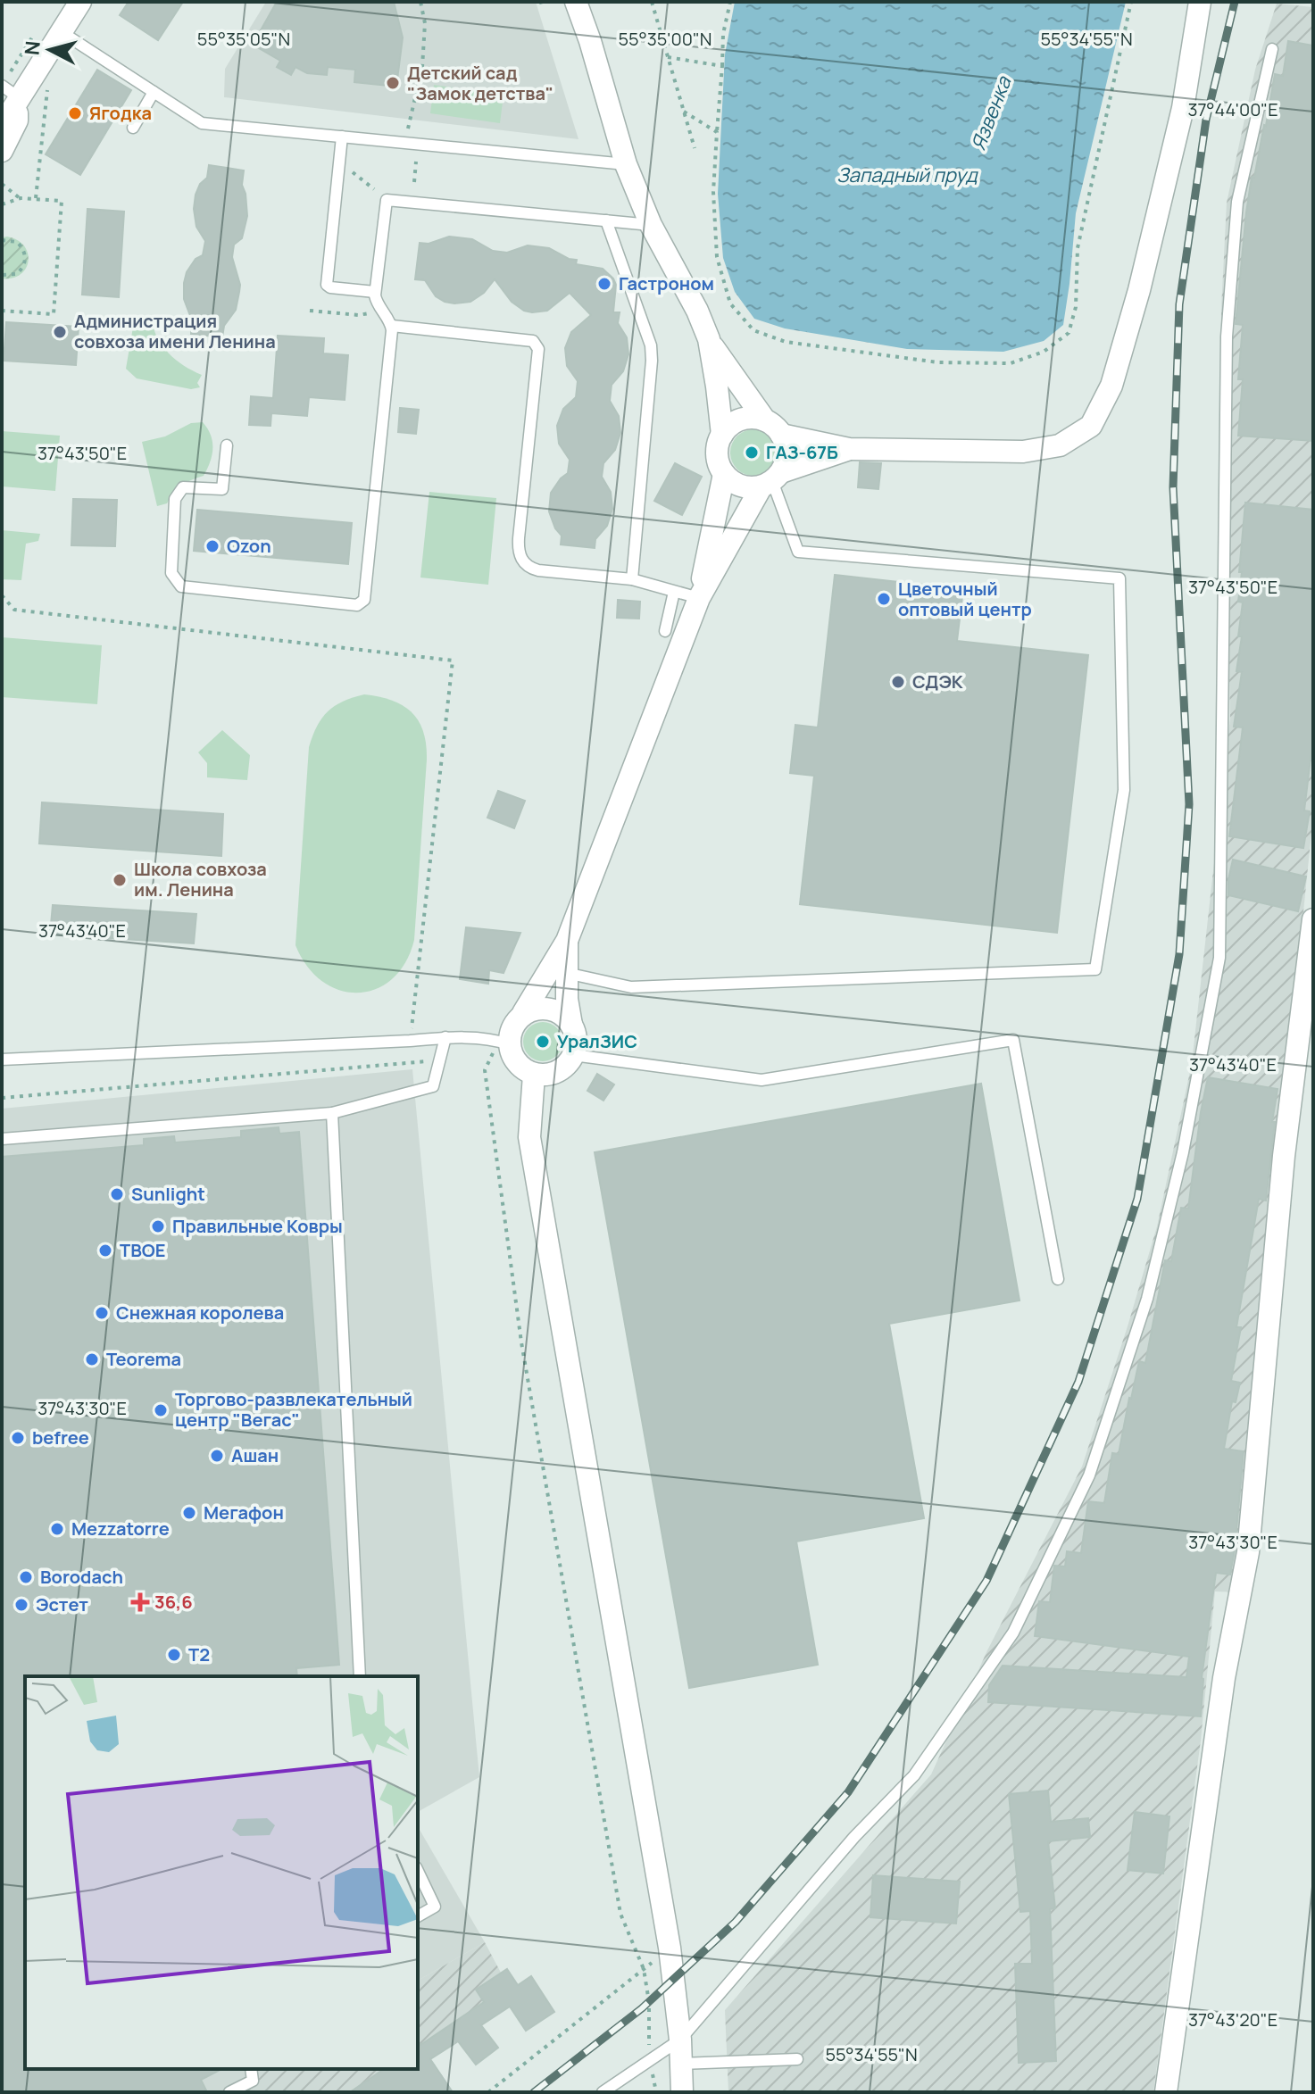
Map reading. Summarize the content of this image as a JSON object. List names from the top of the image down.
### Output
{
  "water": ["Язвенка", "Западный пруд"],
  "places": {
    "other": [
      "Детский сад \"Замок детства\"",
      "Ягодка",
      "Гастроном",
      "Администрация совхоза имени Ленина",
      "ГАЗ-67Б",
      "Ozon",
      "Цветочный оптовый центр",
      "СДЭК",
      "Школа совхоза им. Ленина",
      "УралЗИС",
      "Sunlight",
      "Правильные Ковры",
      "ТВОЕ",
      "Снежная королева",
      "Teorema",
      "Торгово-развлекательный центр \"Вегас\"",
      "befree",
      "Ашан",
      "Мегафон",
      "Mezzatorre",
      "Borodach",
      "Эстет",
      "T2"
    ],
    "health": ["36,6"]
  },
  "north": "left",
  "coordinates": [
    "55°35'05\"N",
    "55°35'00\"N",
    "55°34'55\"N",
    "37°44'00\"E",
    "37°43'50\"E",
    "37°43'40\"E",
    "37°43'30\"E",
    "37°43'20\"E"
  ]
}
